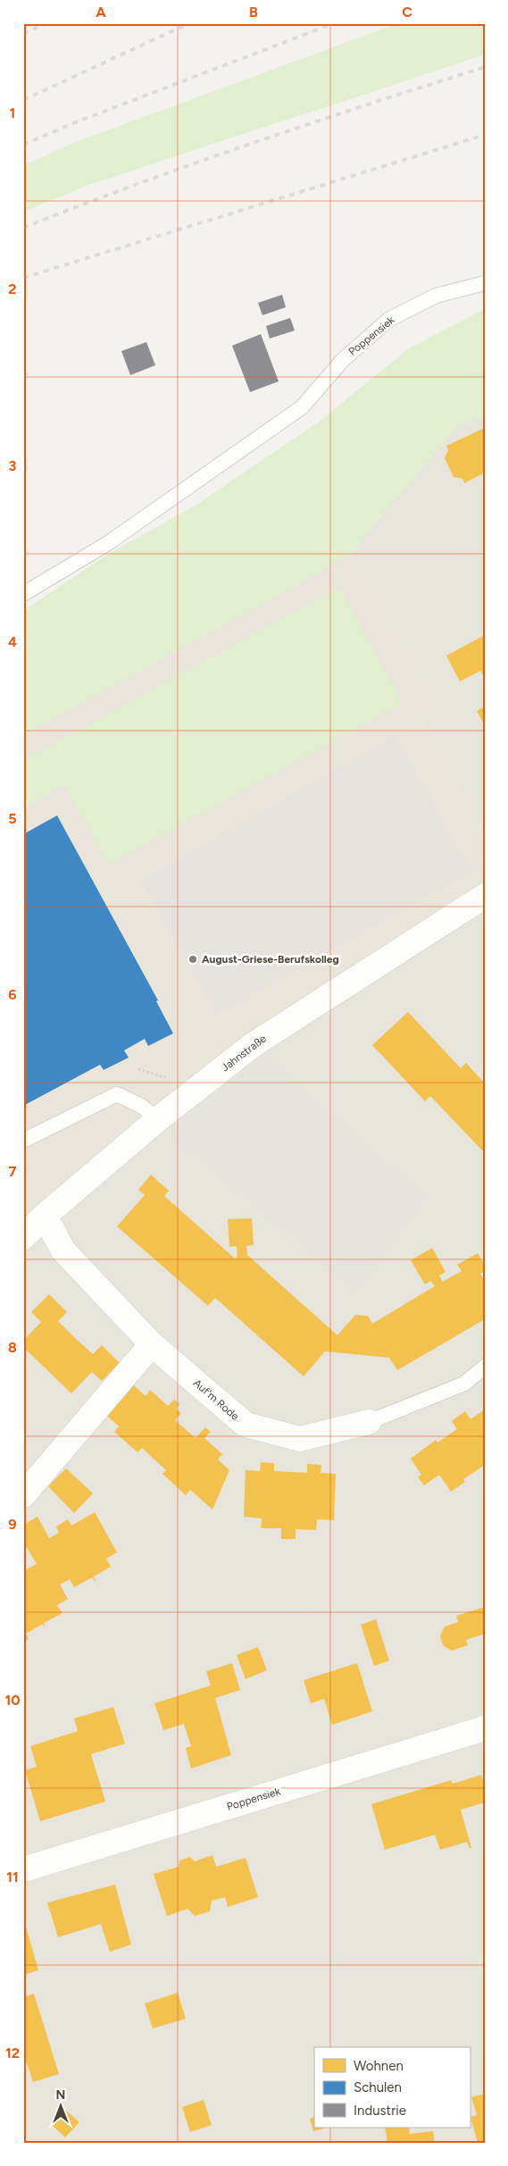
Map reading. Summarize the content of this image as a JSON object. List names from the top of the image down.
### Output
{
  "streets": {
    "street": ["Poppensiek", "Jahnstraße", "Auf'm Rode"]
  },
  "crossings": [
    ["Jahnstraße", "Auf'm Rode"]
  ],
  "places": ["August-Griese-Berufskolleg"],
  "legend": ["Wohnen", "Schulen", "Industrie"],
  "north": "top",
  "grid": {
    "columns": ["A", "B", "C"],
    "rows": [
      "1",
      "2",
      "3",
      "4",
      "5",
      "6",
      "7",
      "8",
      "9",
      "10",
      "11",
      "12"
    ]
  }
}
